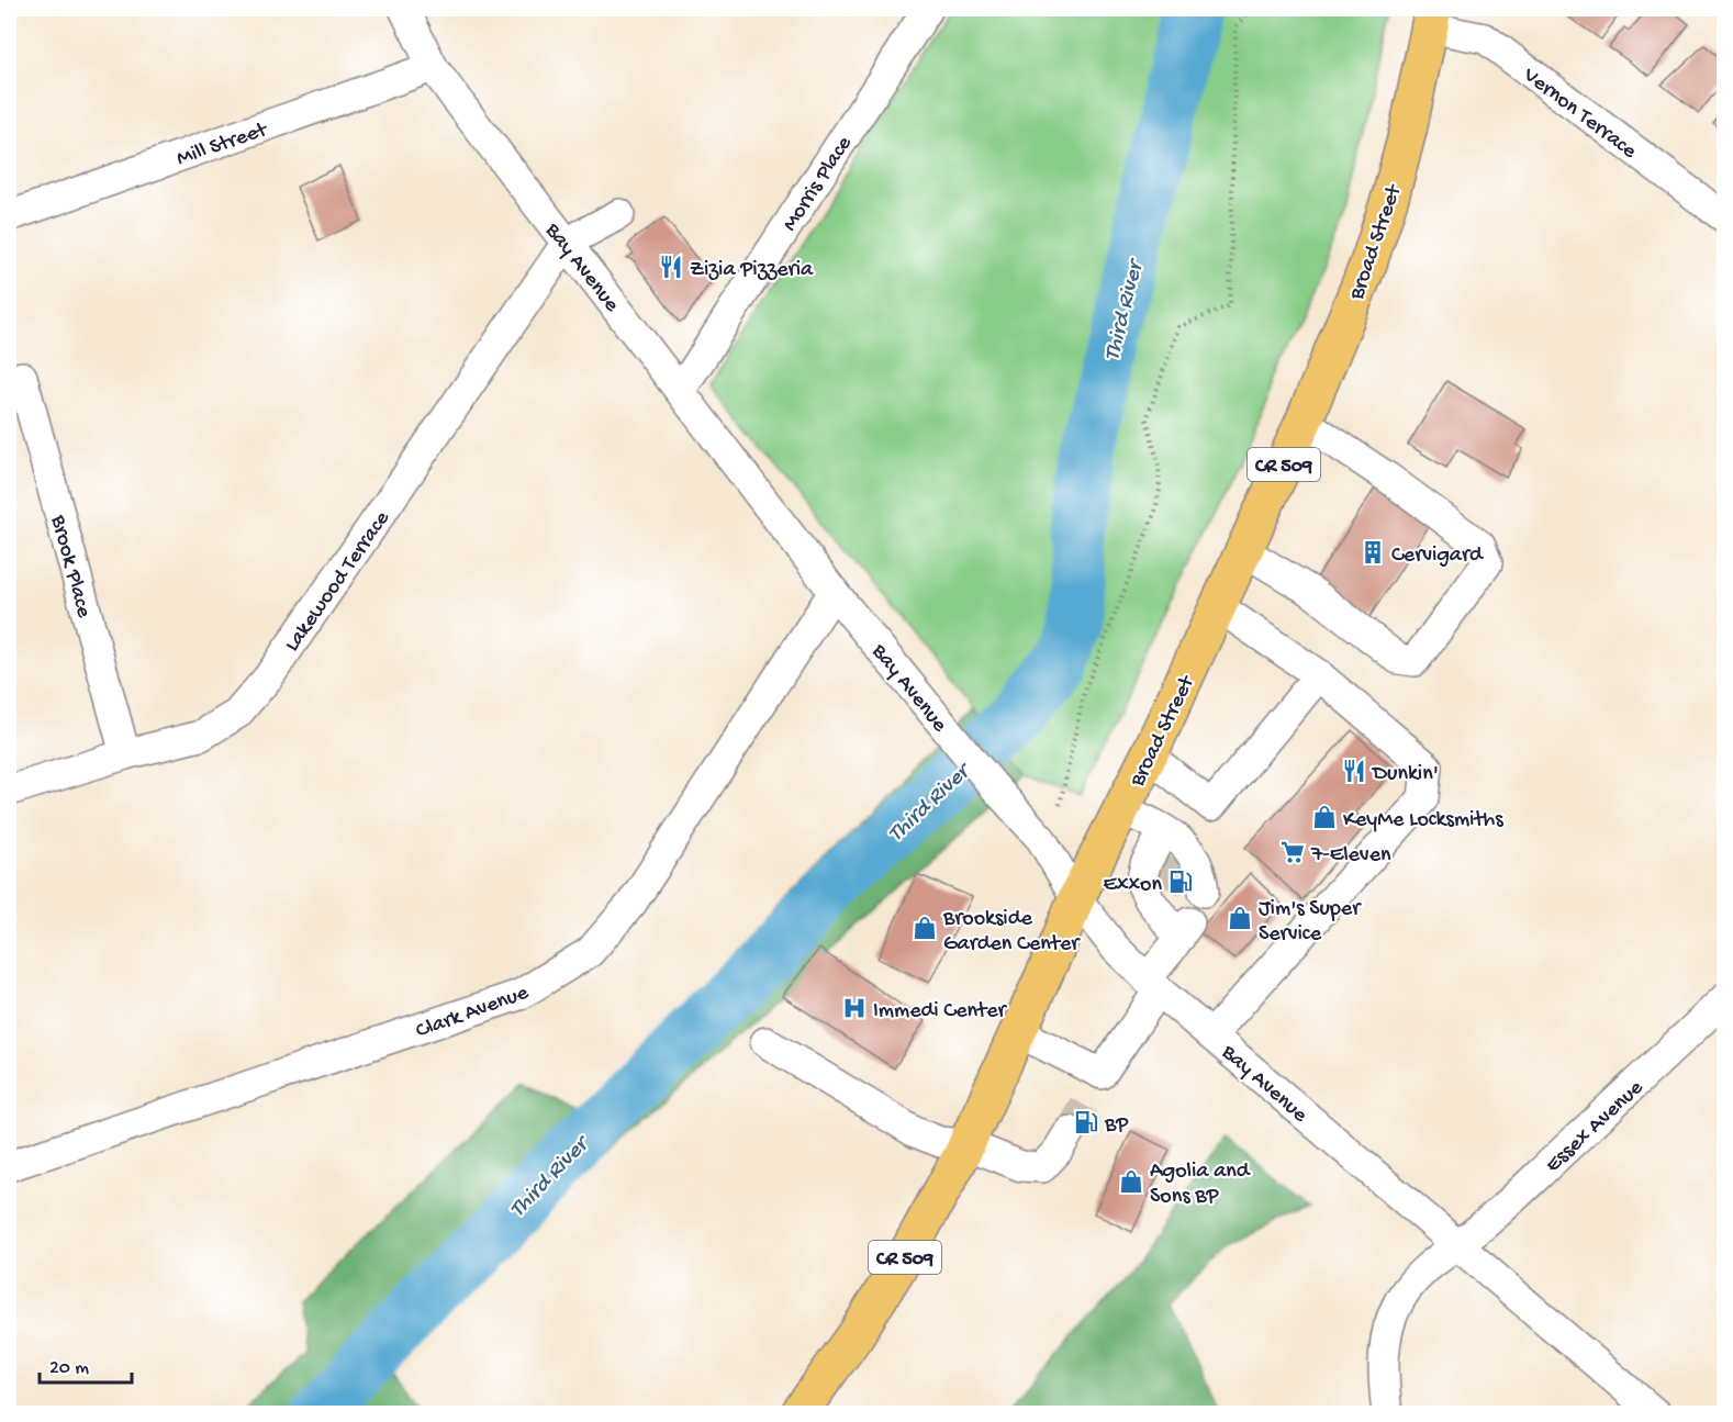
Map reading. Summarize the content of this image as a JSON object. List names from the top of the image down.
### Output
{
  "streets": {
    "main road": ["Broad Street", "CR 509"],
    "street": [
      "Vernon Terrace",
      "Mill Street",
      "Morris Place",
      "Bay Avenue",
      "Brook Place",
      "Lakewood Terrace",
      "Clark Avenue",
      "Essex Avenue"
    ]
  },
  "crossings": [
    ["Vernon Terrace", "Broad Street"],
    ["Mill Street", "Bay Avenue"],
    ["Morris Place", "Bay Avenue"],
    ["Broad Street", "Bay Avenue"],
    ["Bay Avenue", "Lakewood Terrace"],
    ["Bay Avenue", "Clark Avenue"],
    ["Bay Avenue", "Essex Avenue"],
    ["Brook Place", "Lakewood Terrace"]
  ],
  "water": ["Third River"],
  "places": {
    "restaurant": ["Zizia Pizzeria", "Dunkin'"],
    "building": ["Cervigard"],
    "shop": [
      "KeyMe Locksmiths",
      "Jim's Super Service",
      "Brookside Garden Center",
      "Agolia and Sons BP"
    ],
    "supermarket": ["7-Eleven"],
    "fuel station": ["Exxon", "BP"],
    "hospital": ["Immedi Center"]
  },
  "scale_bar": "20 m"
}
